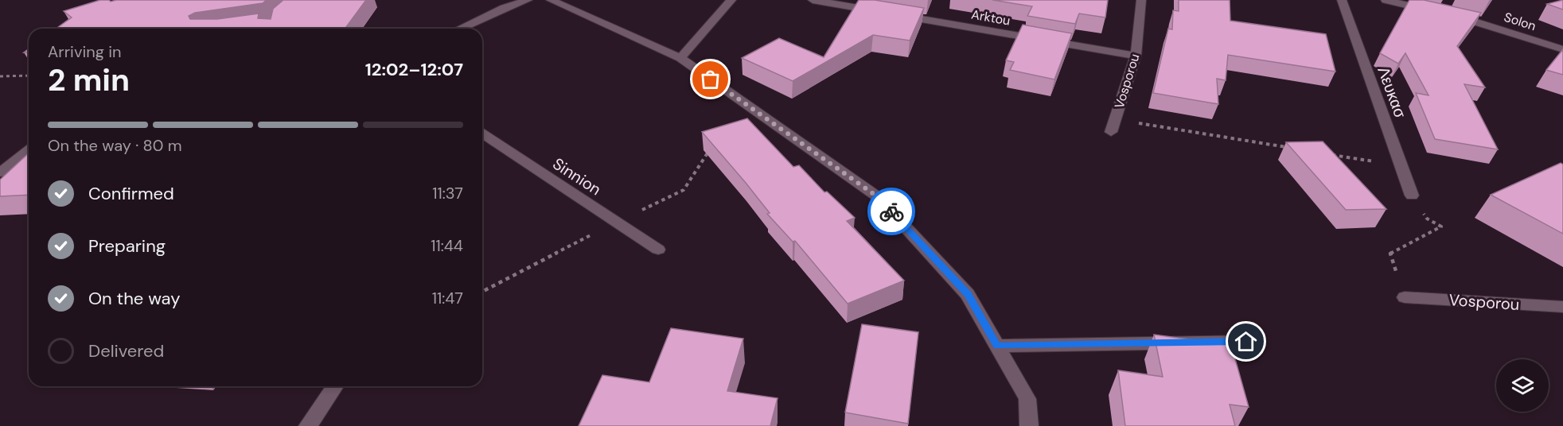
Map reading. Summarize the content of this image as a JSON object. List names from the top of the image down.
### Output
{
  "streets": {
    "street": [
      "Arktou",
      "Solon",
      "Vosporou",
      "Λευκασ",
      "Sinnion"
    ]
  },
  "crossings": [
    ["Arktou", "Vosporou"]
  ],
  "page": {
    "heading": ["2 min", "Arriving in", "12:02–12:07"],
    "bar": "On the way · 80 m",
    "list": [
      ["Confirmed", "11:37"],
      ["Preparing", "11:44"],
      ["On the way", "11:47"],
      "Delivered"
    ]
  }
}
